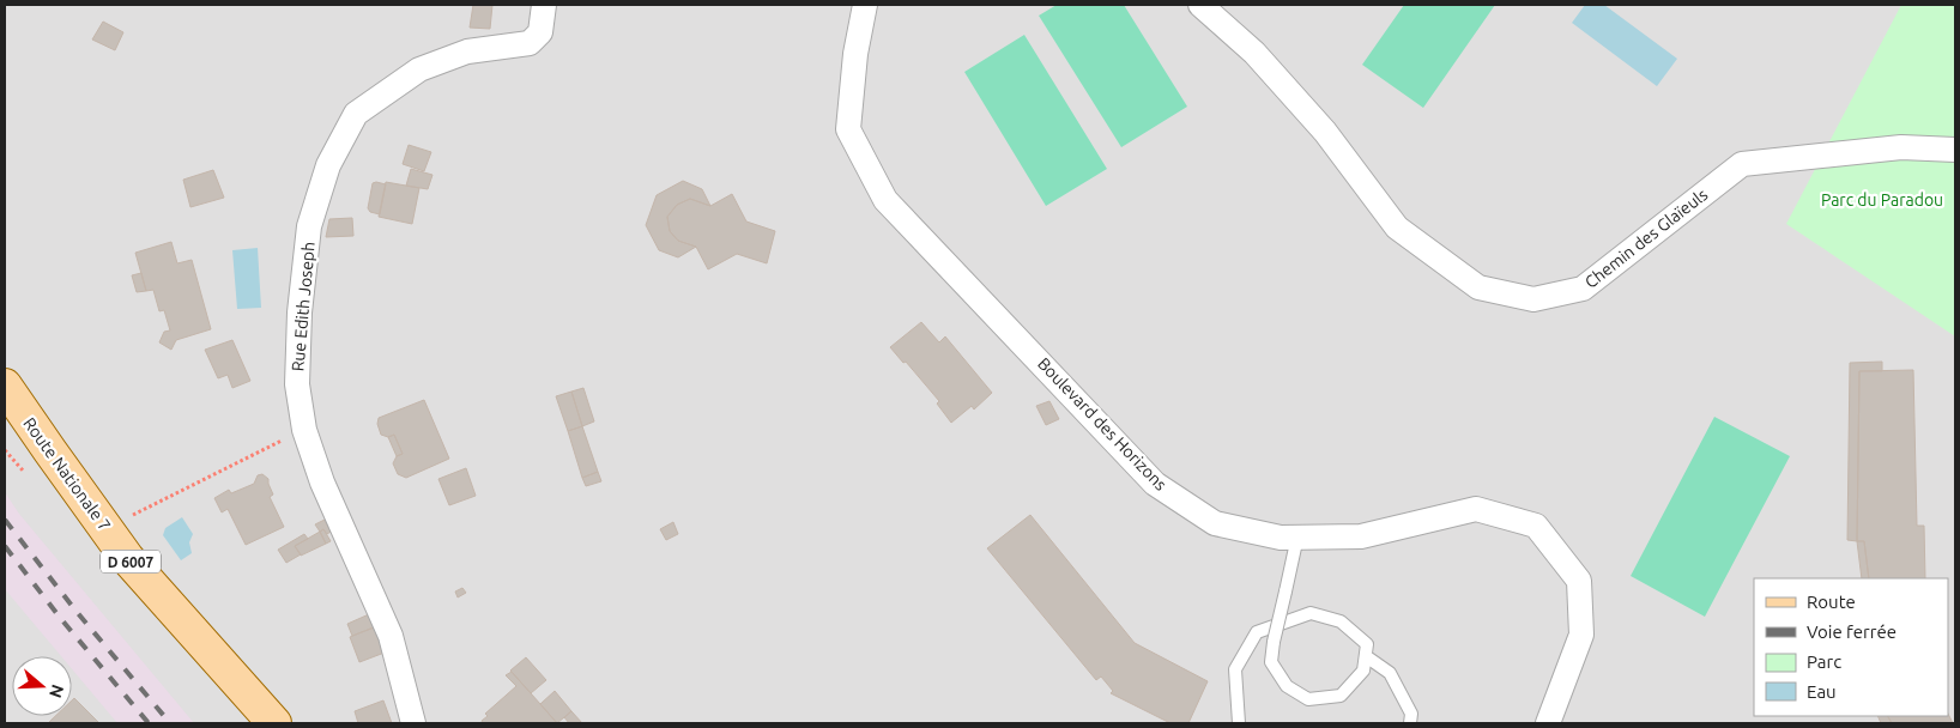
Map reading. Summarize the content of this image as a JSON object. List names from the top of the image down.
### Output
{
  "streets": {
    "main road": ["Route Nationale 7", "D 6007"],
    "street": ["Chemin des Glaïeuls", "Rue Edith Joseph", "Boulevard des Horizons"]
  },
  "parks": ["Parc du Paradou"],
  "legend": [
    "Route",
    "Voie ferrée",
    "Parc",
    "Eau"
  ],
  "north": "right"
}
